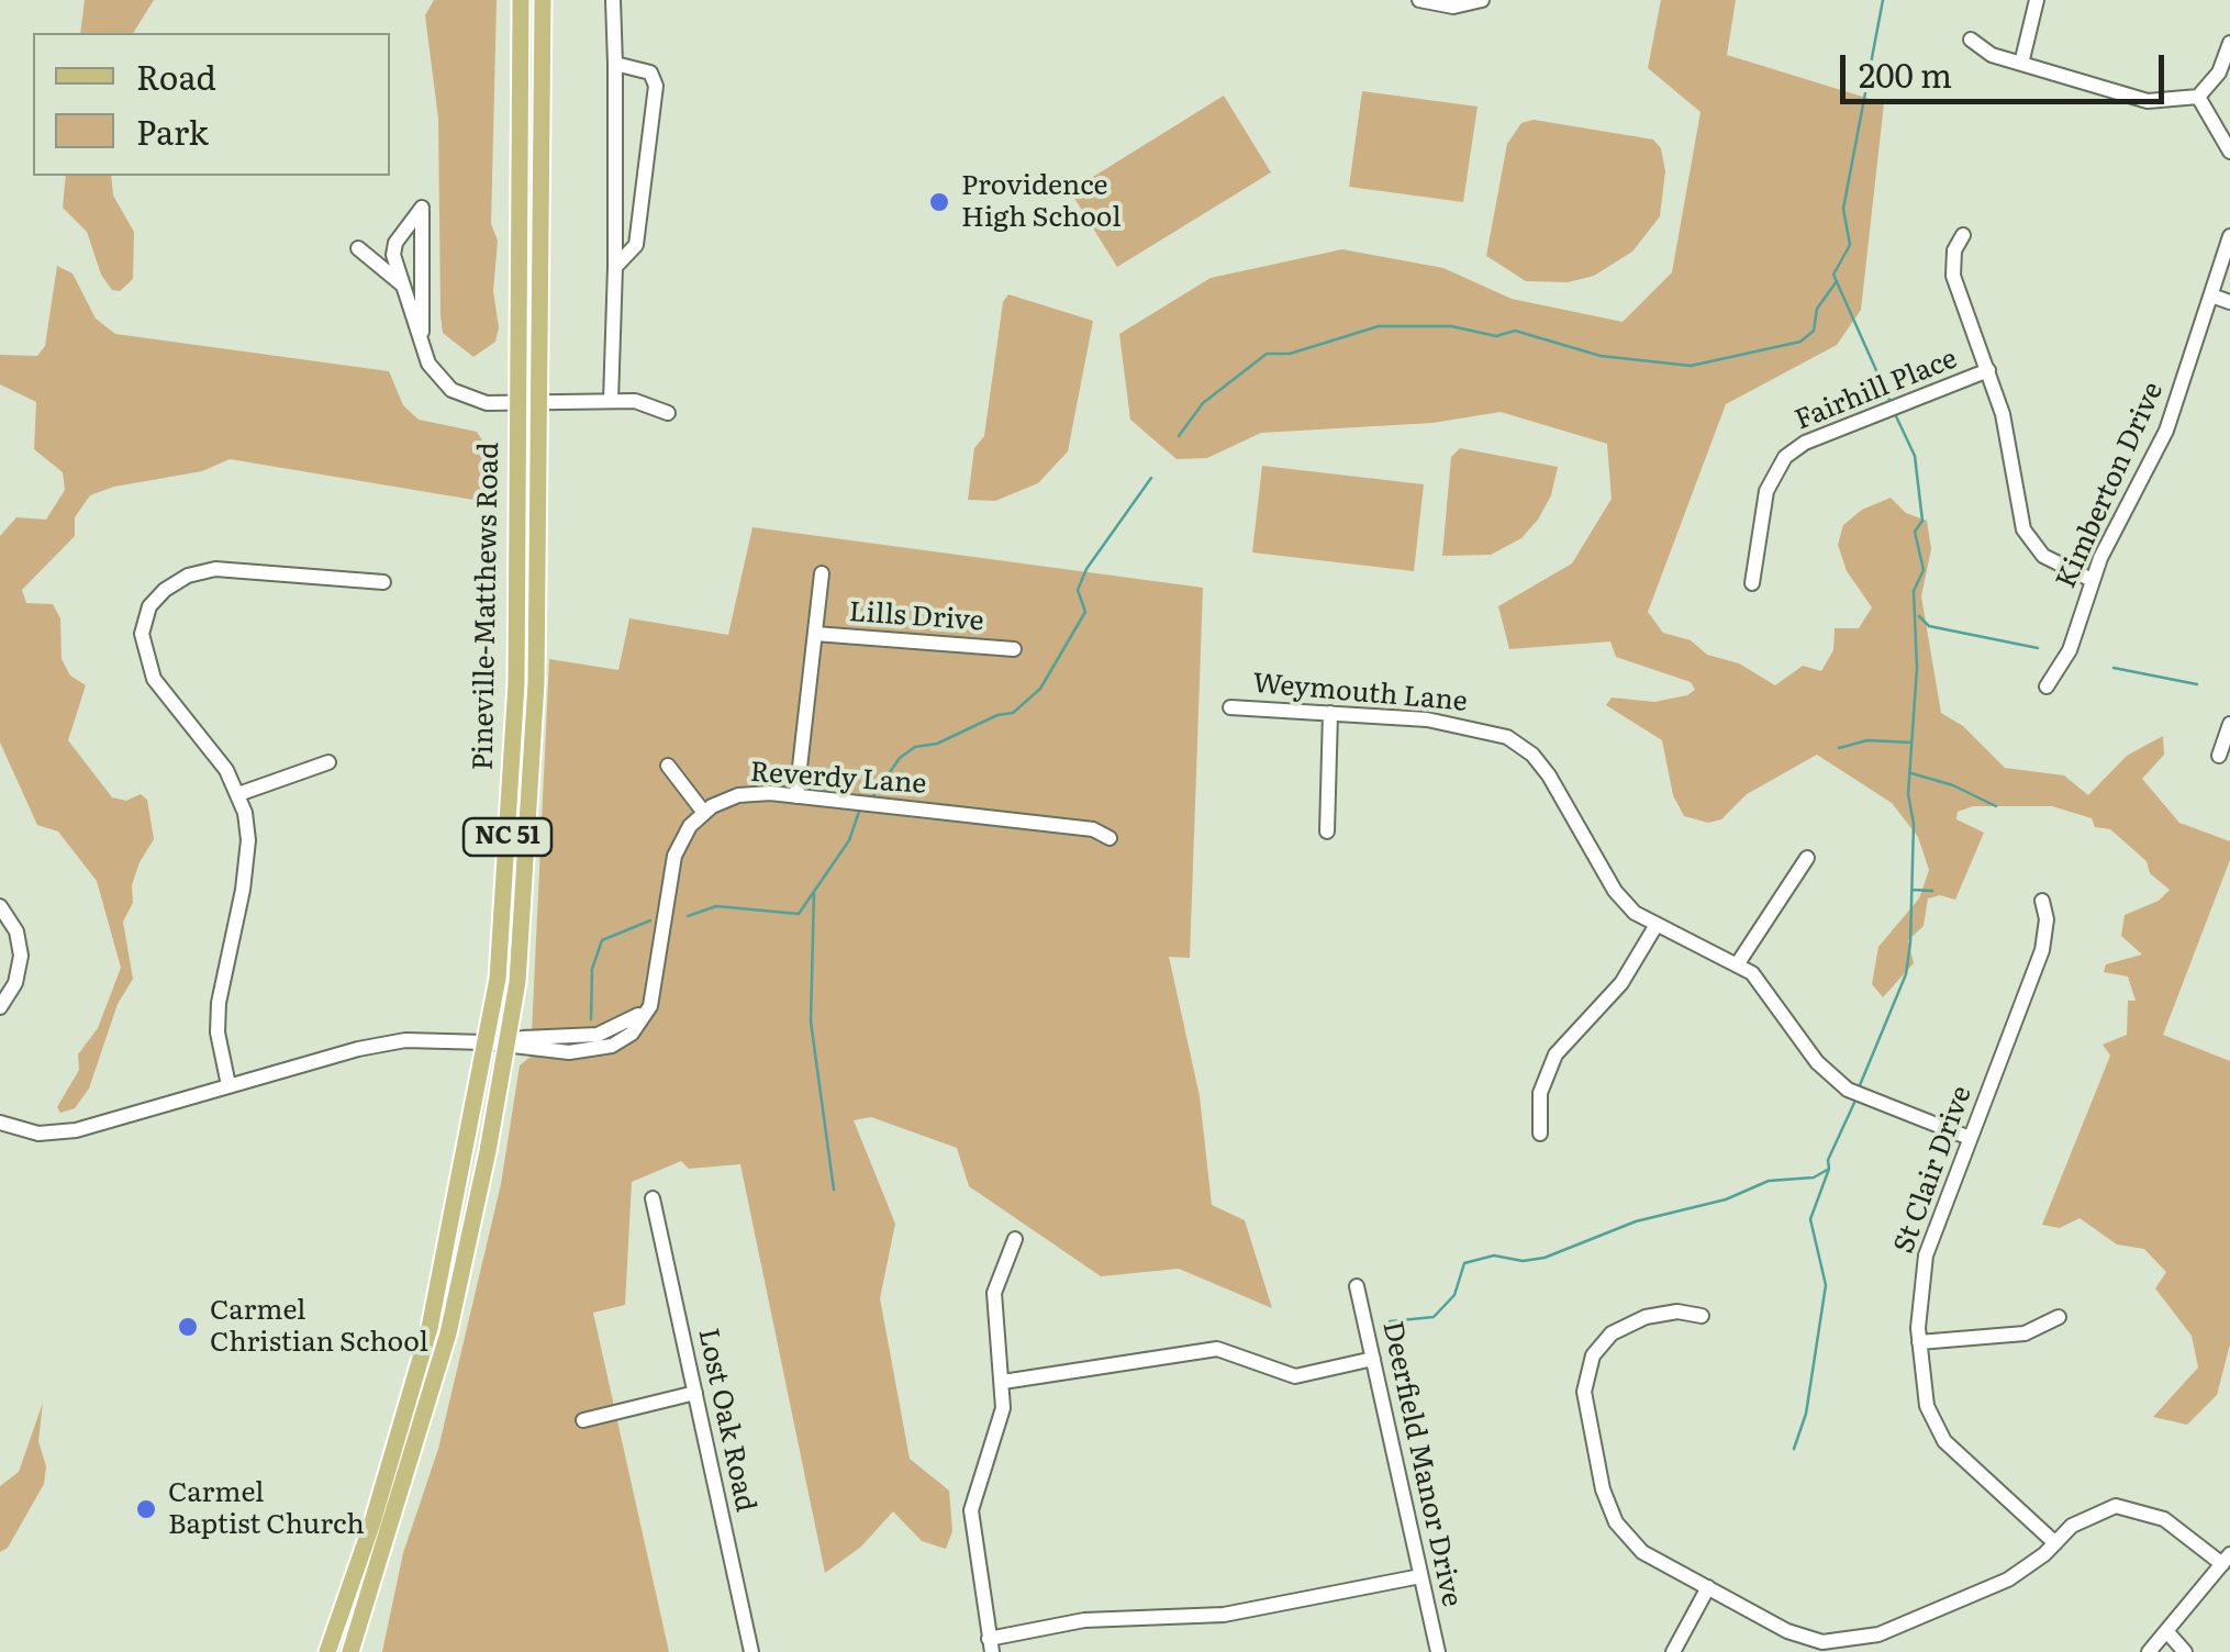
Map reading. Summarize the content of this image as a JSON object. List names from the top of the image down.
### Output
{
  "streets": {
    "main road": ["Pineville-Matthews Road", "NC 51"],
    "street": [
      "Fairhill Place",
      "Kimberton Drive",
      "Lills Drive",
      "Weymouth Lane",
      "Reverdy Lane",
      "St Clair Drive",
      "Lost Oak Road",
      "Deerfield Manor Drive"
    ]
  },
  "crossings": [
    ["Weymouth Lane", "St Clair Drive"]
  ],
  "places": ["Providence High School", "Carmel Christian School", "Carmel Baptist Church"],
  "legend": ["Road", "Park"],
  "scale_bar": "200 m"
}
